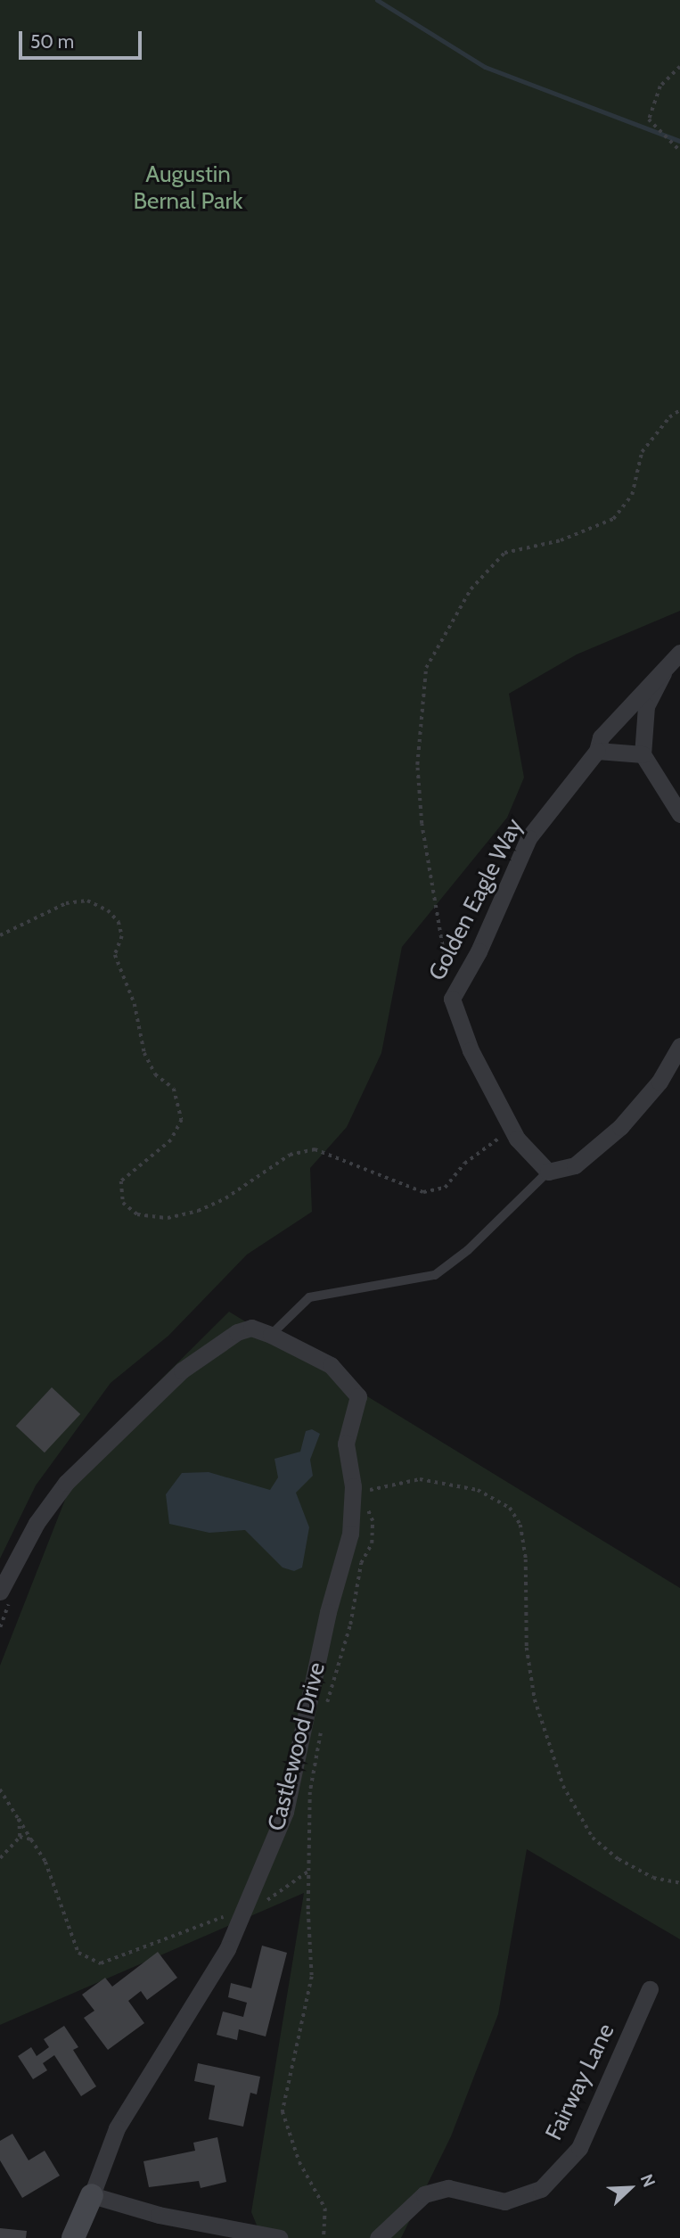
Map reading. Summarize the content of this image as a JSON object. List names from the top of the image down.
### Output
{
  "streets": {
    "street": ["Golden Eagle Way", "Castlewood Drive", "Fairway Lane"]
  },
  "parks": ["Augustin Bernal Park"],
  "scale_bar": "50 m",
  "north": "top right"
}
